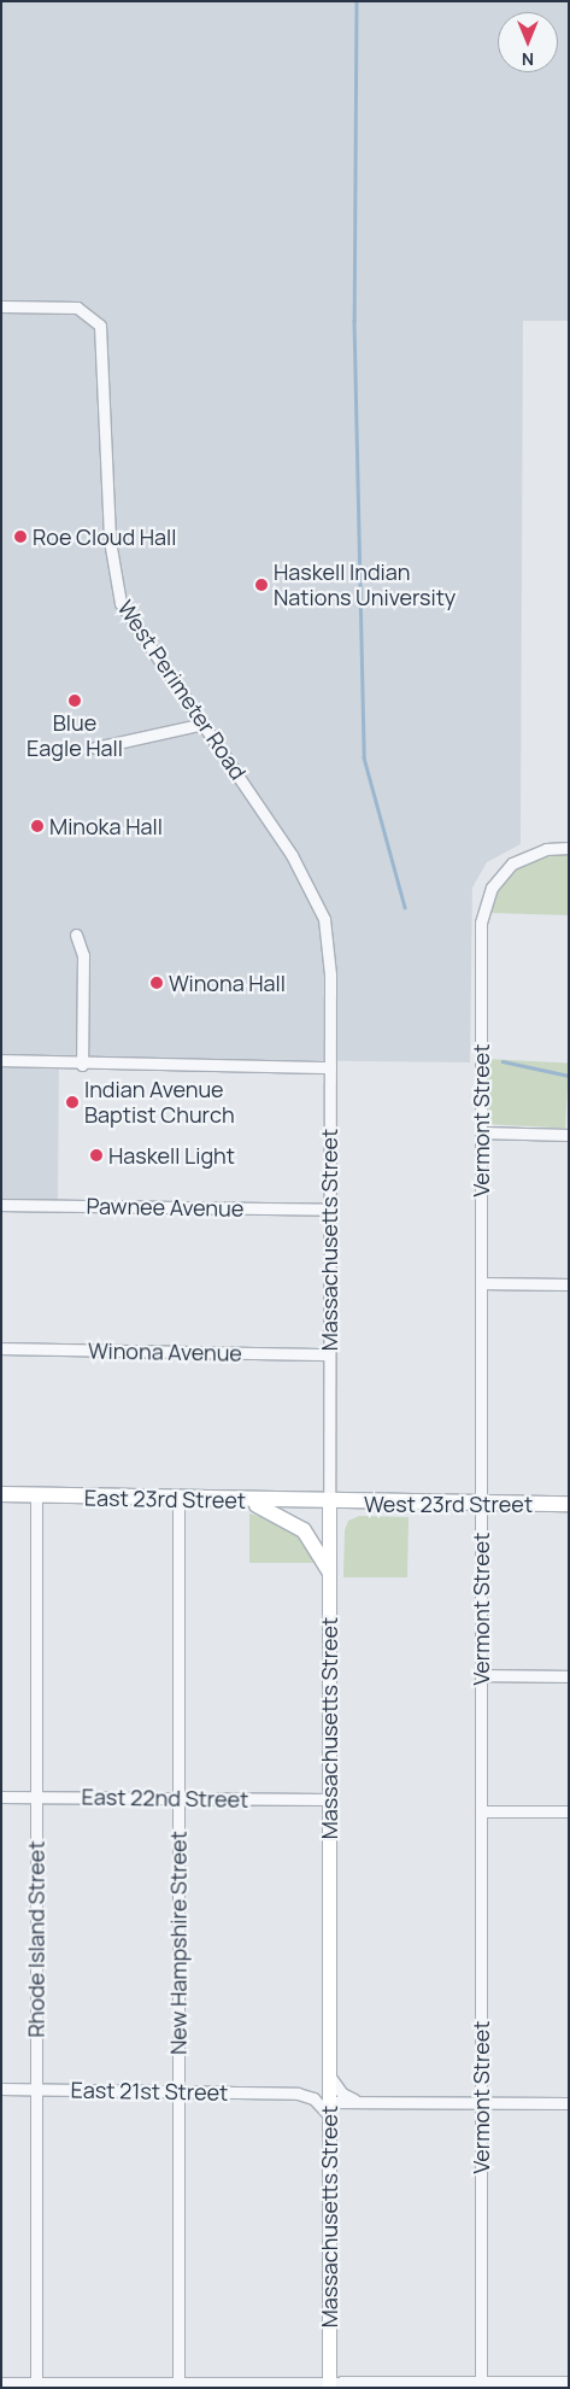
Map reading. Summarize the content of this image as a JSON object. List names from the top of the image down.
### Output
{
  "streets": {
    "main road": ["Massachusetts Street", "East 23rd Street", "West 23rd Street"],
    "street": [
      "West Perimeter Road",
      "Vermont Street",
      "Pawnee Avenue",
      "Winona Avenue",
      "East 22nd Street",
      "Rhode Island Street",
      "New Hampshire Street",
      "East 21st Street"
    ]
  },
  "crossings": [
    ["West Perimeter Road", "Massachusetts Street"],
    ["Vermont Street", "West 23rd Street"],
    ["Vermont Street", "East 21st Street"],
    ["Pawnee Avenue", "Massachusetts Street"],
    ["Massachusetts Street", "Winona Avenue"],
    ["Massachusetts Street", "East 23rd Street"],
    ["Massachusetts Street", "West 23rd Street"],
    ["Massachusetts Street", "East 22nd Street"],
    ["Massachusetts Street", "East 21st Street"],
    ["East 23rd Street", "West 23rd Street"],
    ["East 23rd Street", "Rhode Island Street"],
    ["East 23rd Street", "New Hampshire Street"],
    ["East 22nd Street", "Rhode Island Street"],
    ["East 22nd Street", "New Hampshire Street"],
    ["Rhode Island Street", "East 21st Street"],
    ["New Hampshire Street", "East 21st Street"]
  ],
  "places": [
    "Roe Cloud Hall",
    "Haskell Indian Nations University",
    "Blue Eagle Hall",
    "Minoka Hall",
    "Winona Hall",
    "Indian Avenue Baptist Church",
    "Haskell Light"
  ],
  "north": "bottom"
}
